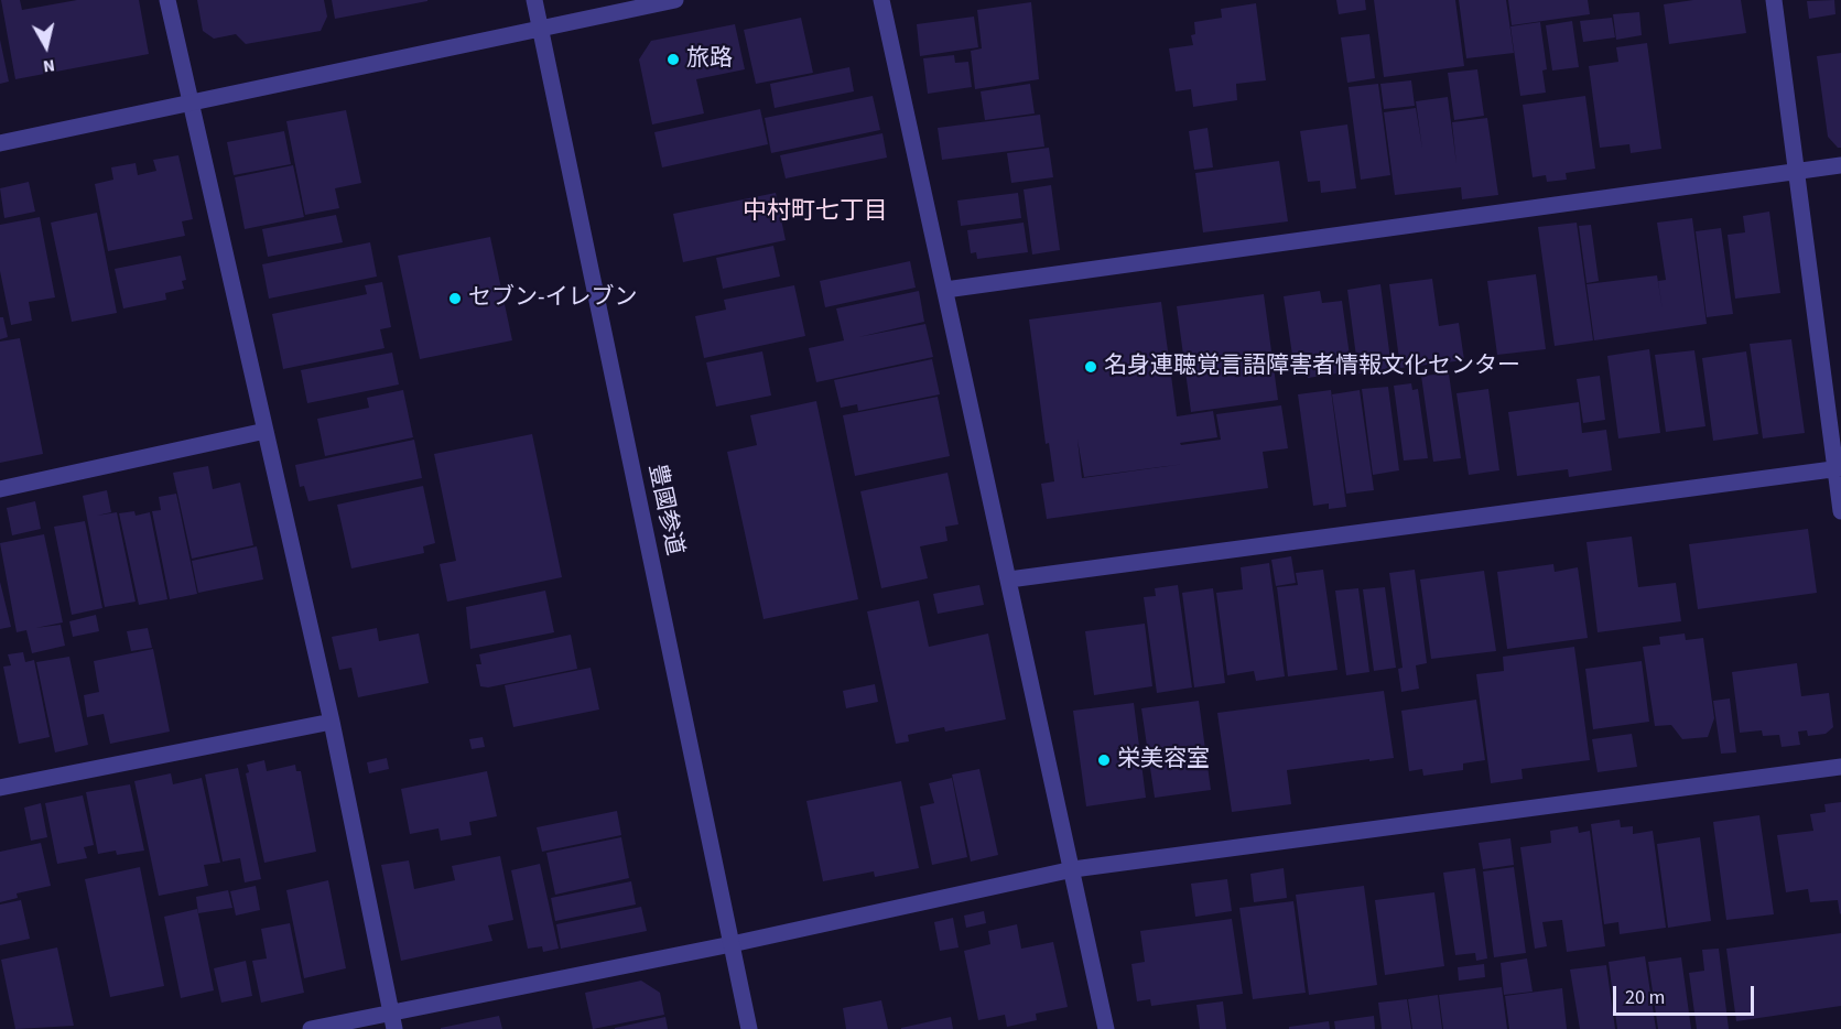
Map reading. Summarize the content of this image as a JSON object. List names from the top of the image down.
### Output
{
  "streets": {
    "street": ["豊國参道"]
  },
  "districts": ["中村町七丁目"],
  "places": [
    "旅路",
    "セブン-イレブン",
    "名身連聴覚言語障害者情報文化センター",
    "栄美容室"
  ],
  "scale_bar": "20 m",
  "north": "bottom"
}
